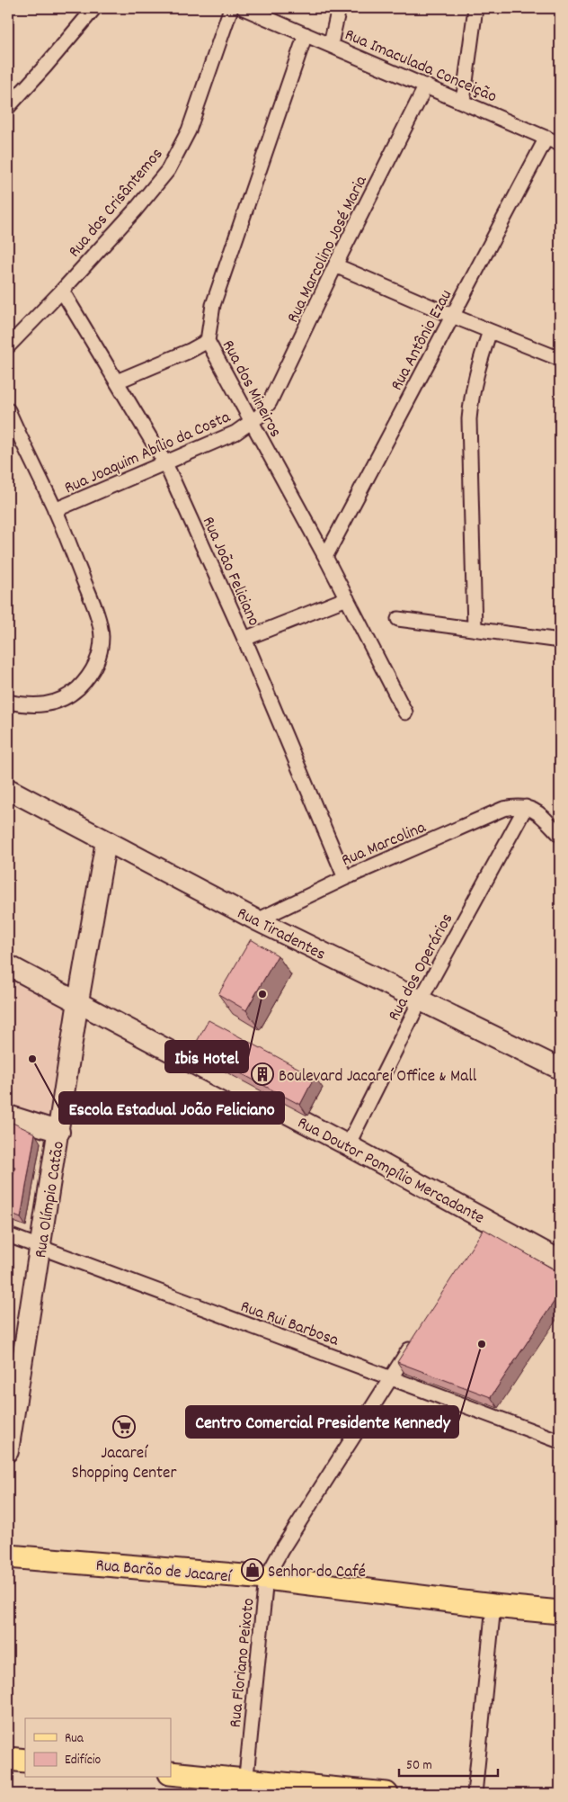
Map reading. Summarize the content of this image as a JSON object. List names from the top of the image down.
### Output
{
  "streets": {
    "main road": [
      "Rua Tiradentes",
      "Rua Doutor Pompílio Mercadante",
      "Rua Olímpio Catão",
      "Rua Barão de Jacareí"
    ],
    "street": [
      "Rua Imaculada Conceição",
      "Rua dos Crisântemos",
      "Rua Marcolino José Maria",
      "Rua Antônio Ezau",
      "Rua dos Mineiros",
      "Rua Joaquim Abílio da Costa",
      "Rua João Feliciano",
      "Rua Marcolina",
      "Rua dos Operários",
      "Rua Rui Barbosa",
      "Rua Floriano Peixoto"
    ]
  },
  "crossings": [
    ["Rua Imaculada Conceição", "Rua Marcolino José Maria"],
    ["Rua Imaculada Conceição", "Rua Antônio Ezau"],
    ["Rua Imaculada Conceição", "Rua dos Mineiros"],
    ["Rua dos Crisântemos", "Rua João Feliciano"],
    ["Rua Marcolino José Maria", "Rua dos Mineiros"],
    ["Rua Marcolino José Maria", "Rua Joaquim Abílio da Costa"],
    ["Rua Antônio Ezau", "Rua dos Mineiros"],
    ["Rua dos Mineiros", "Rua Joaquim Abílio da Costa"],
    ["Rua Joaquim Abílio da Costa", "Rua João Feliciano"],
    ["Rua João Feliciano", "Rua Marcolina"],
    ["Rua Marcolina", "Rua Tiradentes"],
    ["Rua Marcolina", "Rua dos Operários"],
    ["Rua Tiradentes", "Rua dos Operários"],
    ["Rua Tiradentes", "Rua Olímpio Catão"],
    ["Rua dos Operários", "Rua Doutor Pompílio Mercadante"],
    ["Rua Doutor Pompílio Mercadante", "Rua Olímpio Catão"],
    ["Rua Olímpio Catão", "Rua Rui Barbosa"],
    ["Rua Rui Barbosa", "Rua Floriano Peixoto"],
    ["Rua Barão de Jacareí", "Rua Floriano Peixoto"]
  ],
  "places": {
    "other": ["Ibis Hotel", "Escola Estadual João Feliciano", "Centro Comercial Presidente Kennedy"],
    "building": ["Boulevard Jacareí Office & Mall"],
    "supermarket": ["Jacareí Shopping Center"],
    "shop": ["Senhor do Café"]
  },
  "legend": ["Rua", "Edifício"],
  "scale_bar": "50 m"
}
